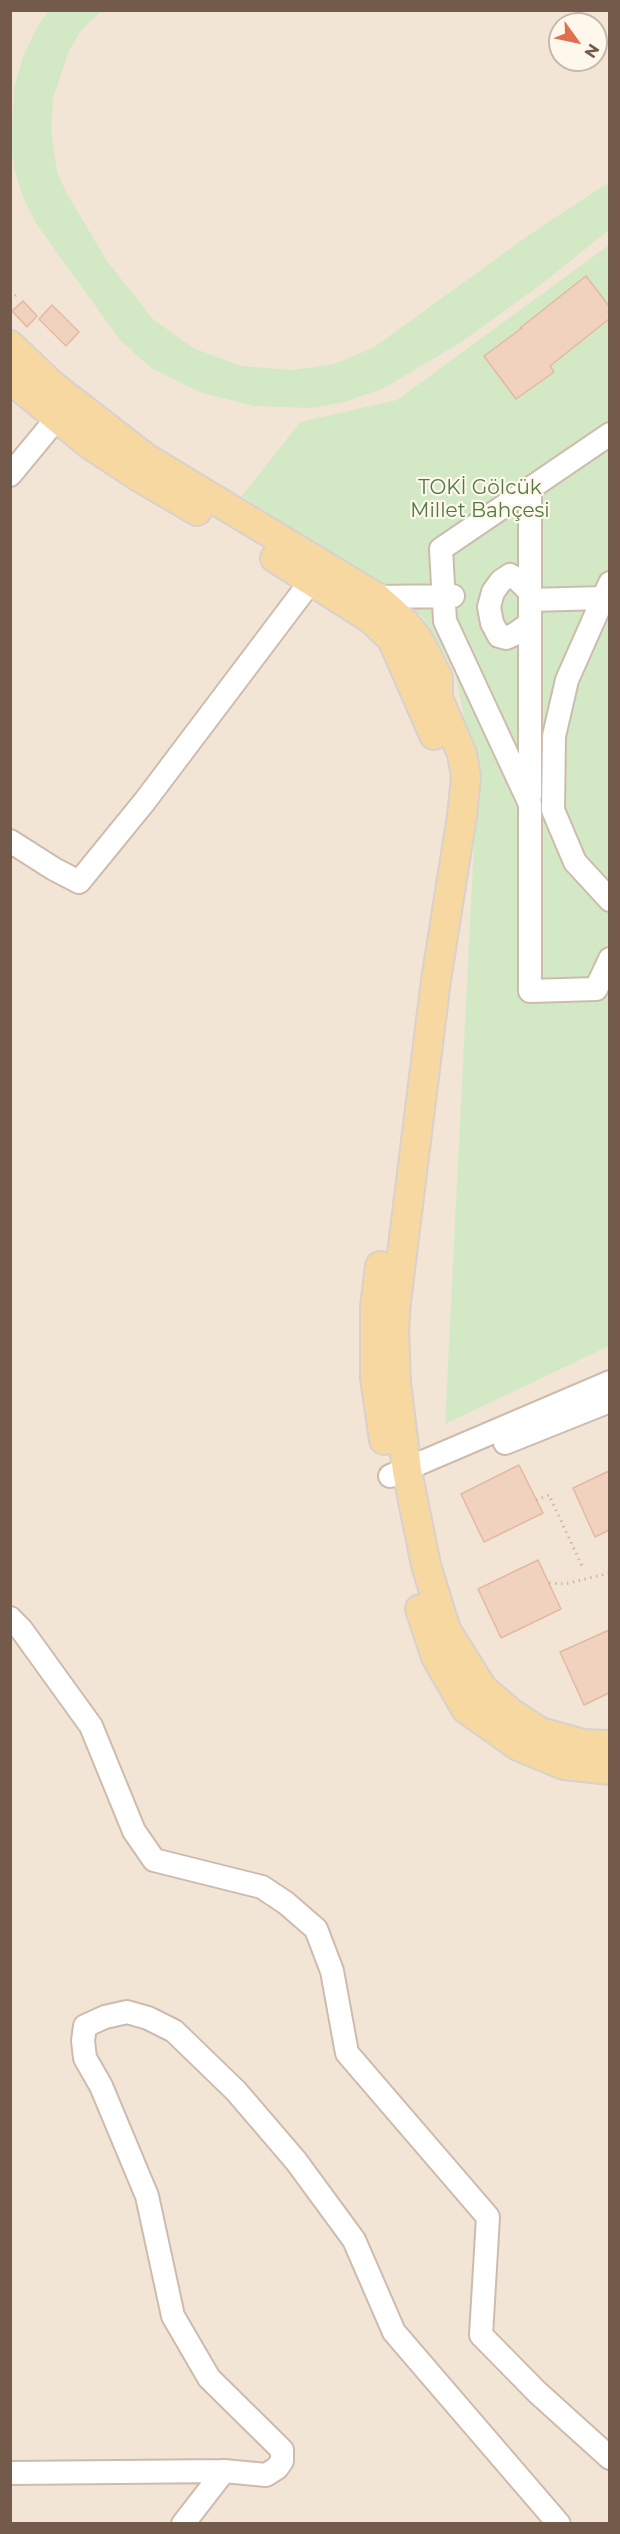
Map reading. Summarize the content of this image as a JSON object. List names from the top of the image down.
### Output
{
  "parks": ["TOKİ Gölcük Millet Bahçesi"],
  "north": "bottom right"
}
